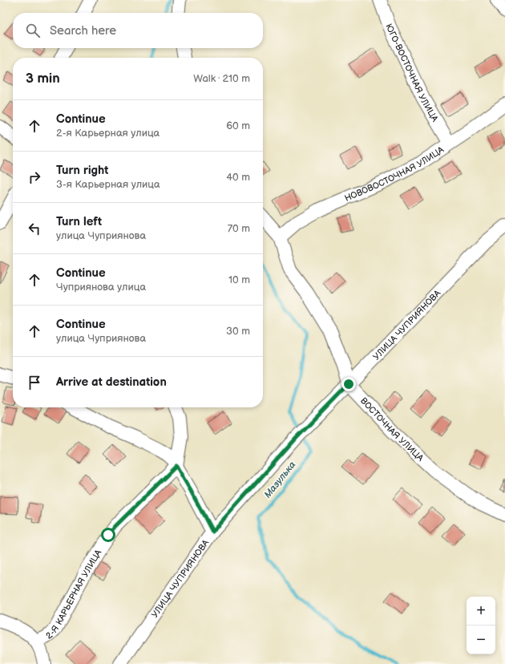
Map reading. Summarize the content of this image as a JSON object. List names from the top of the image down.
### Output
{
  "streets": {
    "street": [
      "ЮГО-ВОСТОЧНАЯ УЛИЦА",
      "НОВОВОСТОЧНАЯ УЛИЦА",
      "УЛИЦА ЧУПРИЯНОВА",
      "ВОСТОЧНАЯ УЛИЦА",
      "2-Я КАРЬЕРНАЯ УЛИЦА"
    ]
  },
  "crossings": [
    ["ЮГО-ВОСТОЧНАЯ УЛИЦА", "НОВОВОСТОЧНАЯ УЛИЦА"],
    ["НОВОВОСТОЧНАЯ УЛИЦА", "ВОСТОЧНАЯ УЛИЦА"],
    ["УЛИЦА ЧУПРИЯНОВА", "ВОСТОЧНАЯ УЛИЦА"]
  ],
  "water": ["Мазулька"],
  "page": {
    "search": "Search here",
    "heading": ["3 min", "Walk · 210 m"],
    "list": [
      ["Continue", "2-я Карьерная улица", "60 m"],
      ["Turn right", "3-я Карьерная улица", "40 m"],
      ["Turn left", "улица Чуприянова", "70 m"],
      ["Continue", "Чуприянова улица", "10 m"],
      ["Continue", "улица Чуприянова", "30 m"],
      "Arrive at destination"
    ],
    "map_buttons": ["+", "−"]
  }
}
